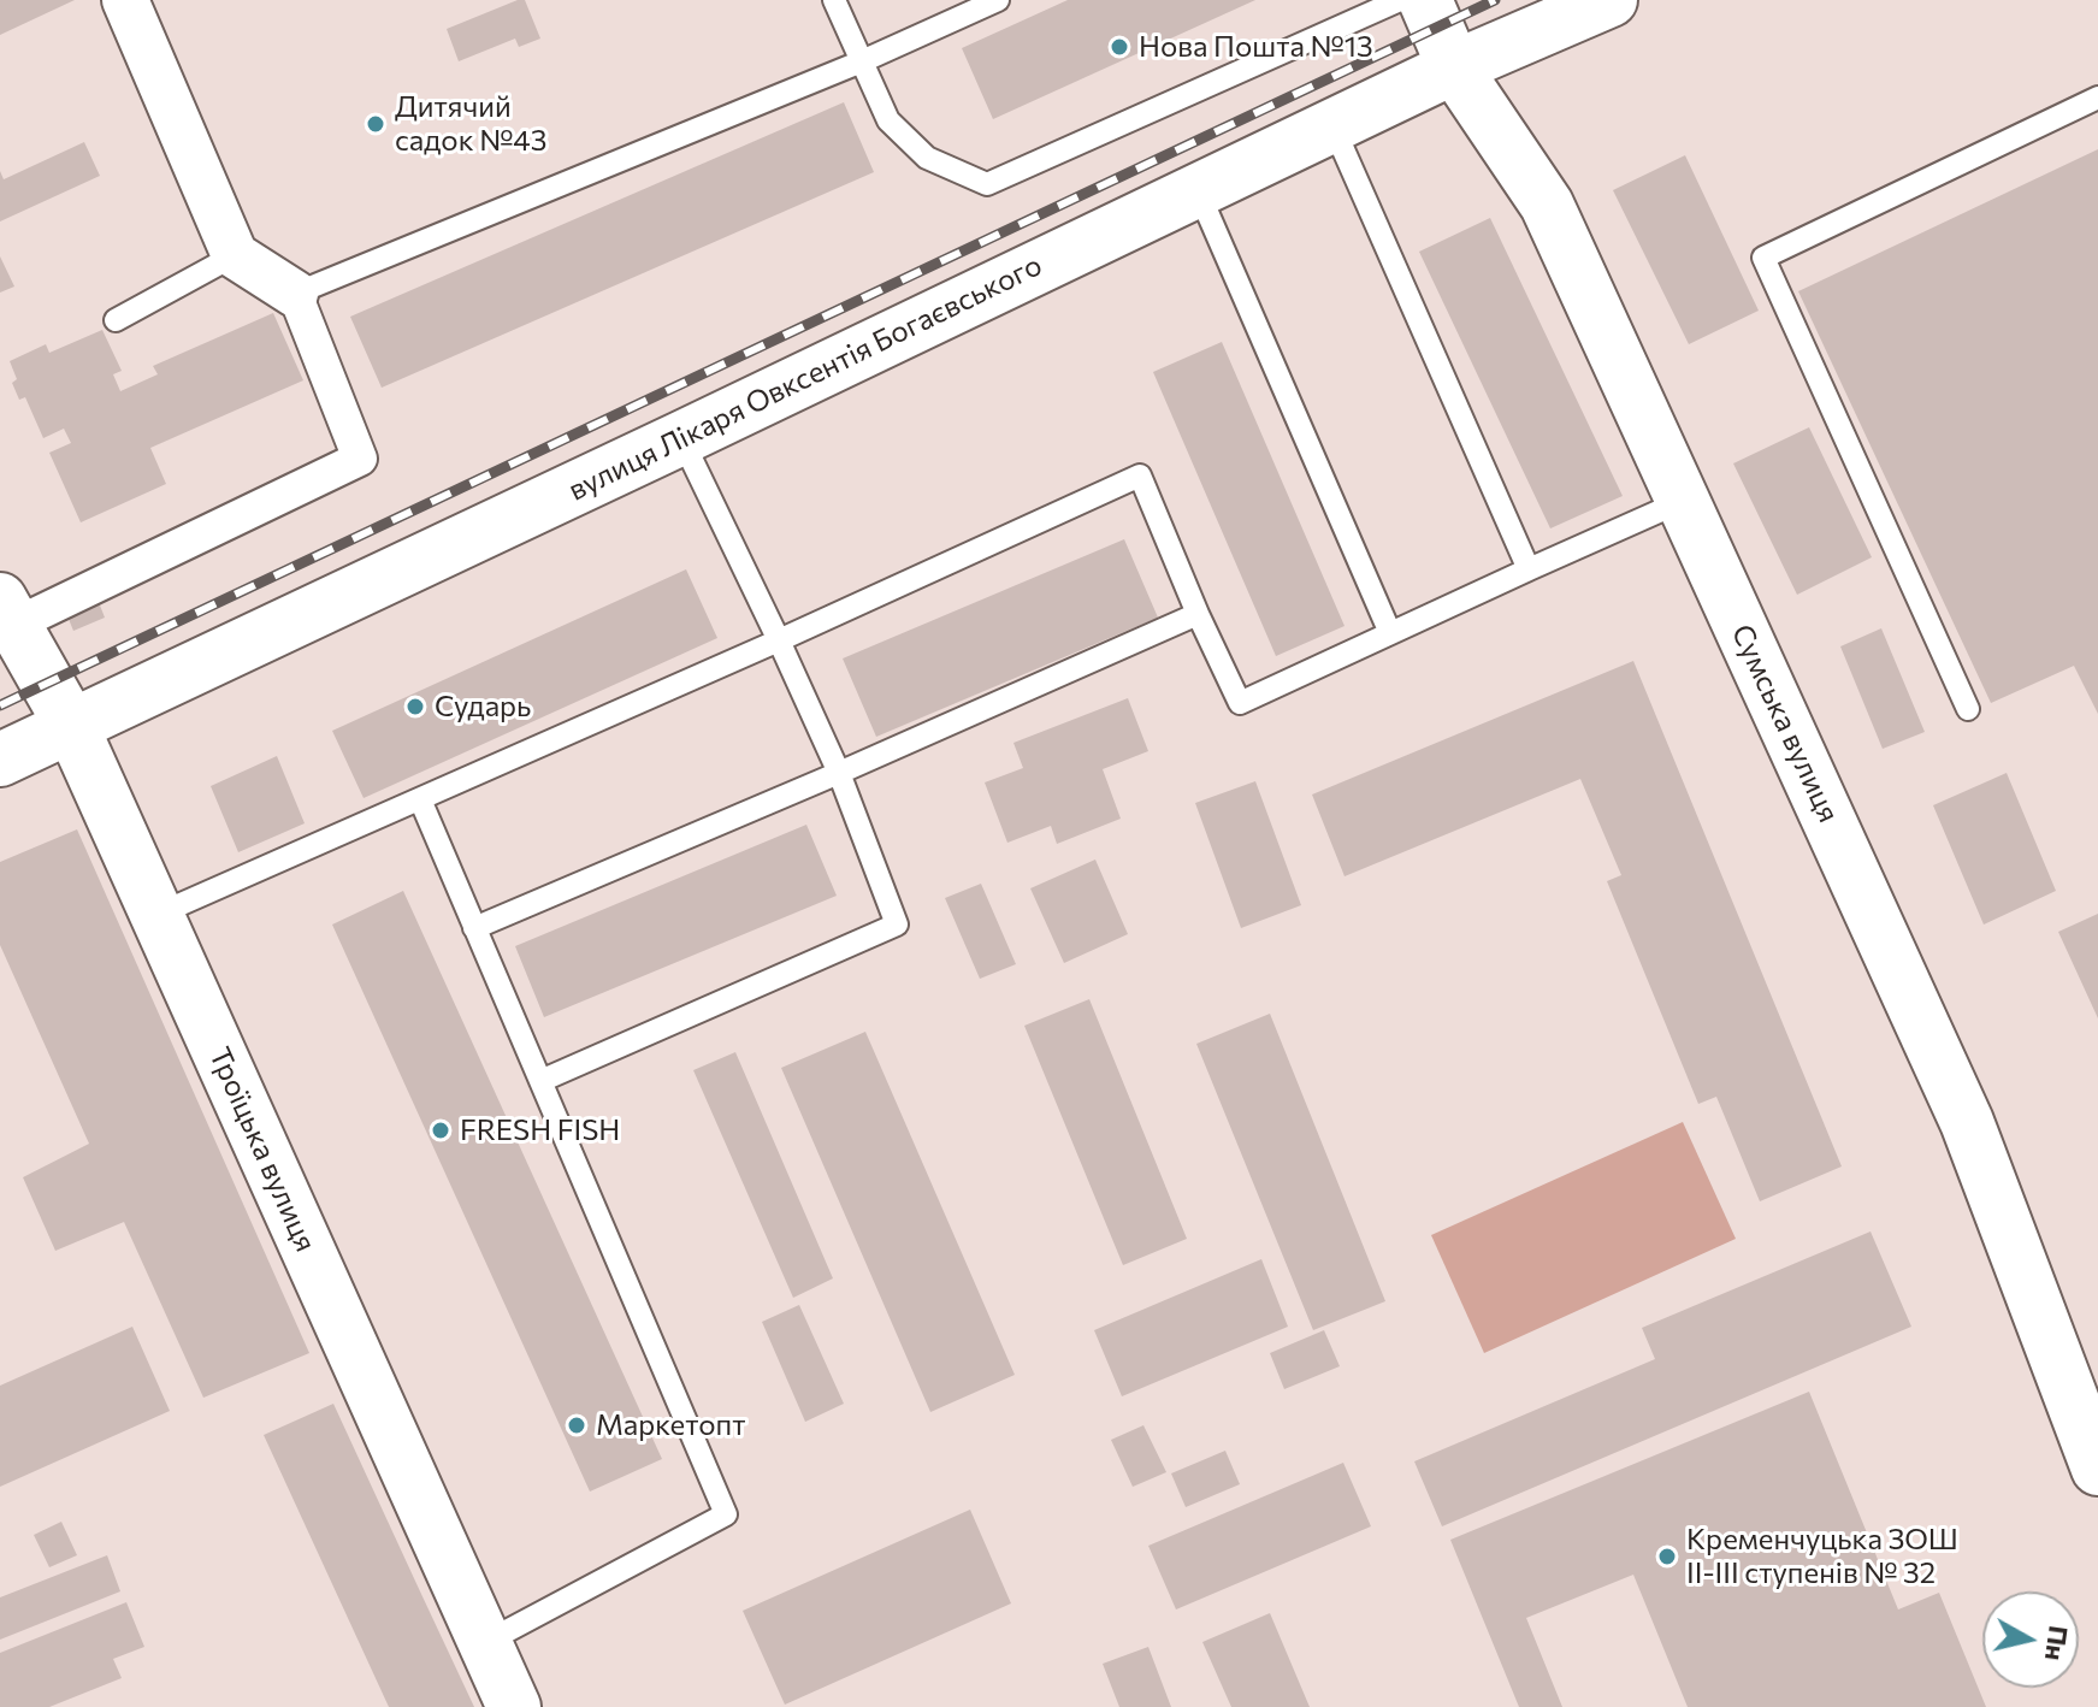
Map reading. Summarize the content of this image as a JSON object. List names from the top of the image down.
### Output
{
  "streets": {
    "street": ["вулиця Лікаря Овксентія Богаєвського", "Сумська вулиця", "Троїцька вулиця"]
  },
  "crossings": [
    ["вулиця Лікаря Овксентія Богаєвського", "Сумська вулиця"],
    ["вулиця Лікаря Овксентія Богаєвського", "Троїцька вулиця"]
  ],
  "places": [
    "Нова Пошта №13",
    "Дитячий садок №43",
    "Сударь",
    "FRESH FISH",
    "Маркетопт",
    "Кременчуцька ЗОШ ІІ-ІІІ ступенів № 32"
  ],
  "north": "right"
}
